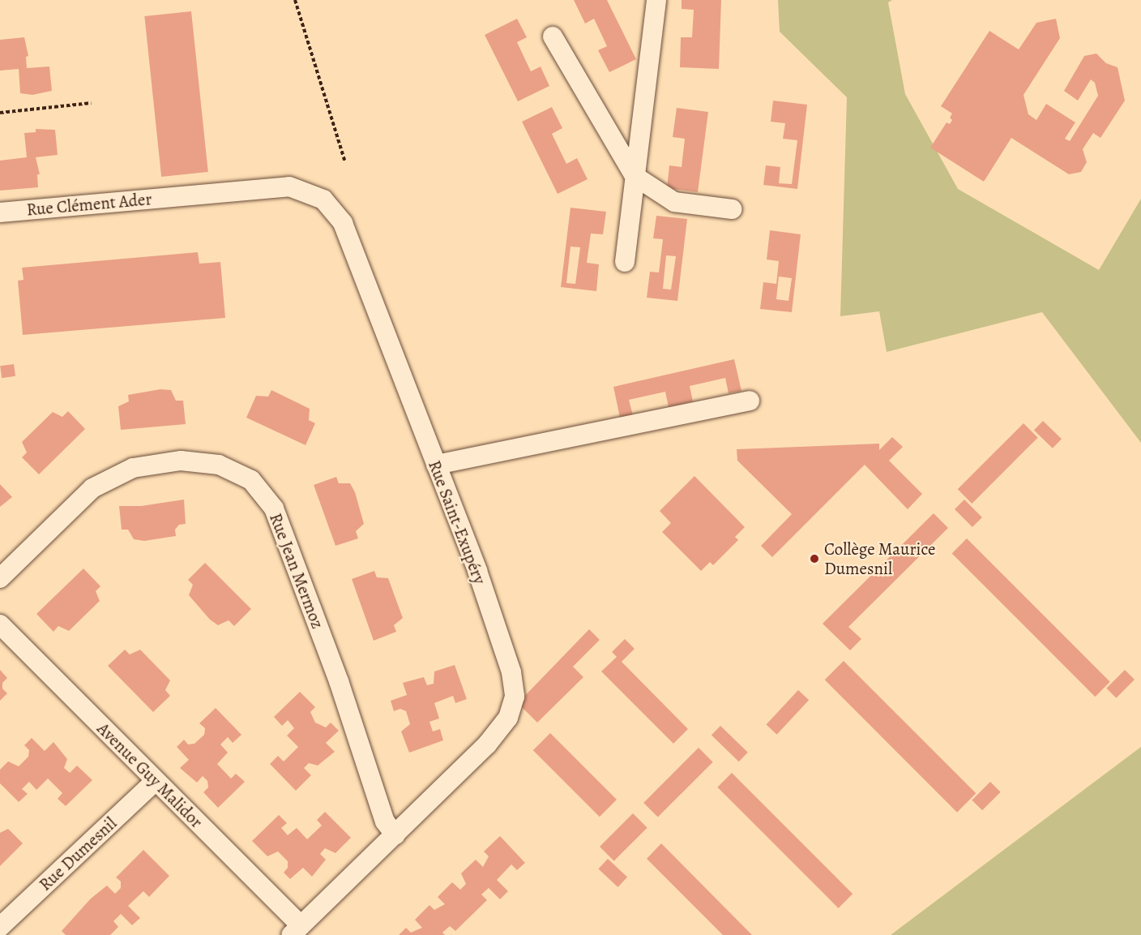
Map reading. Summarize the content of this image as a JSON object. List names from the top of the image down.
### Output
{
  "streets": {
    "street": [
      "Rue Clément Ader",
      "Rue Saint-Exupéry",
      "Rue Jean Mermoz",
      "Avenue Guy Malidor",
      "Rue Dumesnil"
    ]
  },
  "crossings": [
    ["Rue Clément Ader", "Rue Saint-Exupéry"],
    ["Rue Saint-Exupéry", "Rue Jean Mermoz"],
    ["Rue Saint-Exupéry", "Avenue Guy Malidor"],
    ["Avenue Guy Malidor", "Rue Dumesnil"]
  ],
  "places": ["Collège Maurice Dumesnil"]
}
